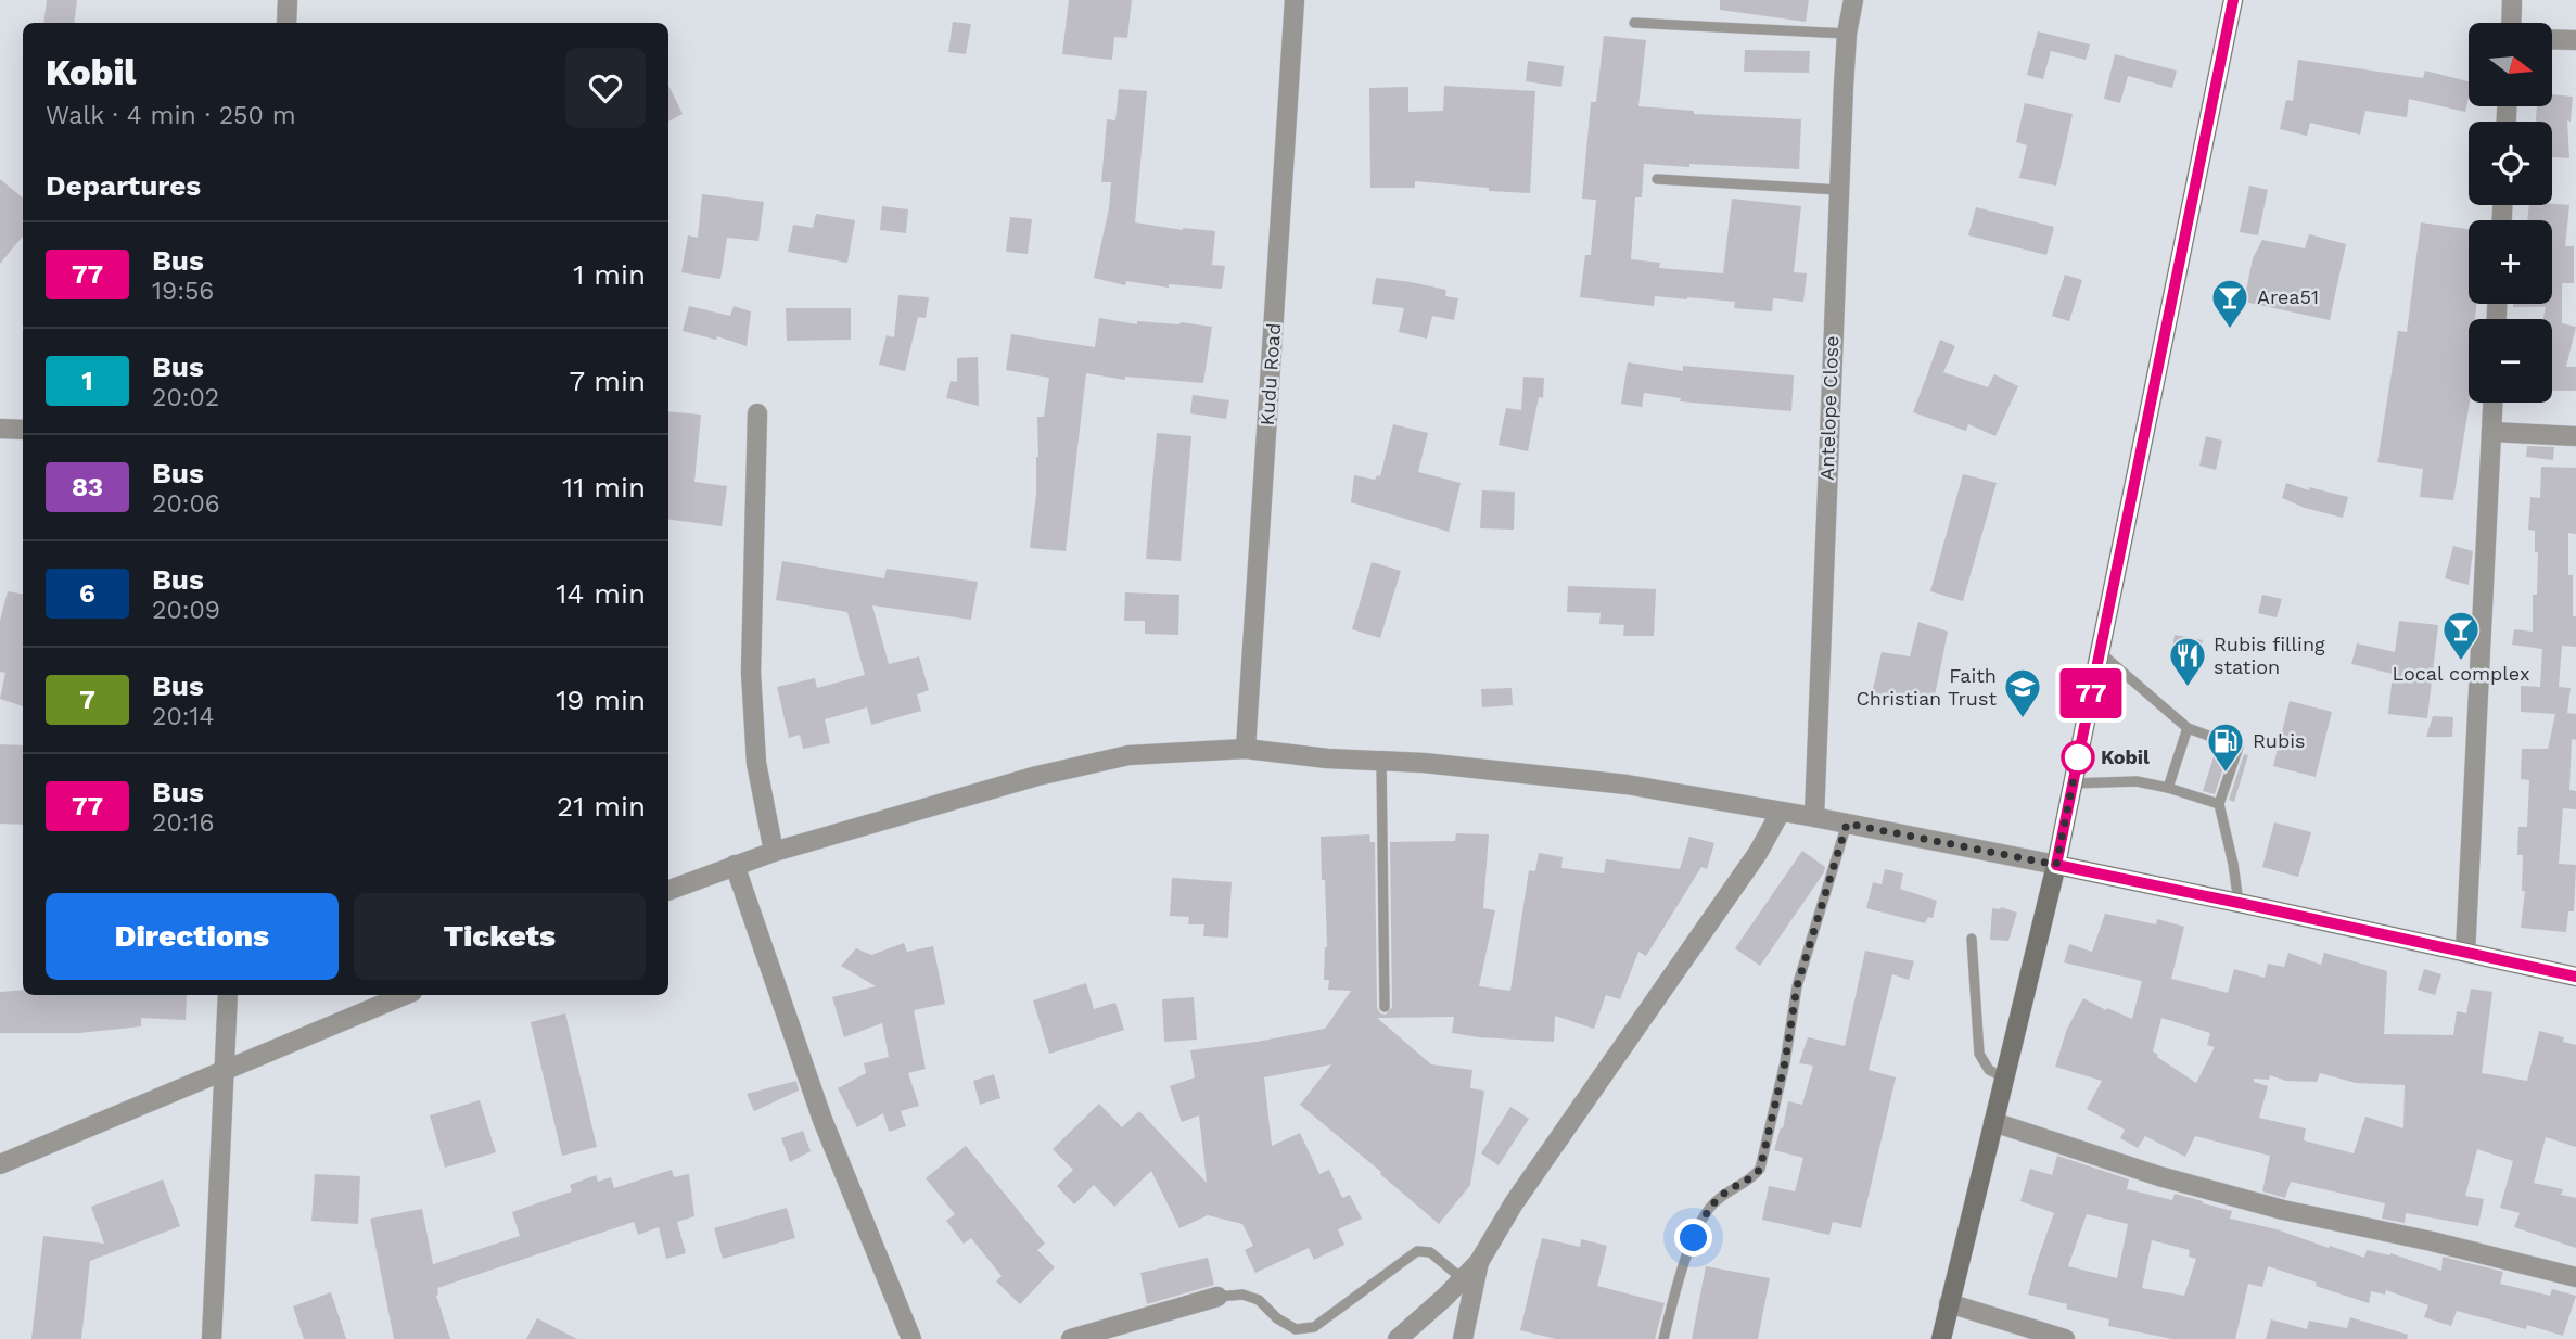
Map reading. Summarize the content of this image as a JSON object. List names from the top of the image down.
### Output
{
  "streets": {
    "street": ["Kudu Road", "Antelope Close"]
  },
  "places": {
    "bar": ["Area51", "Local complex"],
    "restaurant": ["Rubis filling station"],
    "school or university": ["Faith Christian Trust"],
    "other": ["Kobil"],
    "fuel station": ["Rubis"]
  },
  "lines": ["bus line 77"],
  "north": "right",
  "page": {
    "on_map": "77",
    "map_buttons": ["+", "−"],
    "heading": [
      ["Kobil", "Walk · 4 min · 250 m"],
      "Departures"
    ],
    "list": [
      {
        "mark": "77",
        "name": "Bus",
        "note": "19:56",
        "value": "1 min"
      },
      {
        "mark": "1",
        "name": "Bus",
        "note": "20:02",
        "value": "7 min"
      },
      {
        "mark": "83",
        "name": "Bus",
        "note": "20:06",
        "value": "11 min"
      },
      {
        "mark": "6",
        "name": "Bus",
        "note": "20:09",
        "value": "14 min"
      },
      {
        "mark": "7",
        "name": "Bus",
        "note": "20:14",
        "value": "19 min"
      },
      {
        "mark": "77",
        "name": "Bus",
        "note": "20:16",
        "value": "21 min"
      }
    ],
    "buttons": ["Directions", "Tickets"]
  }
}
